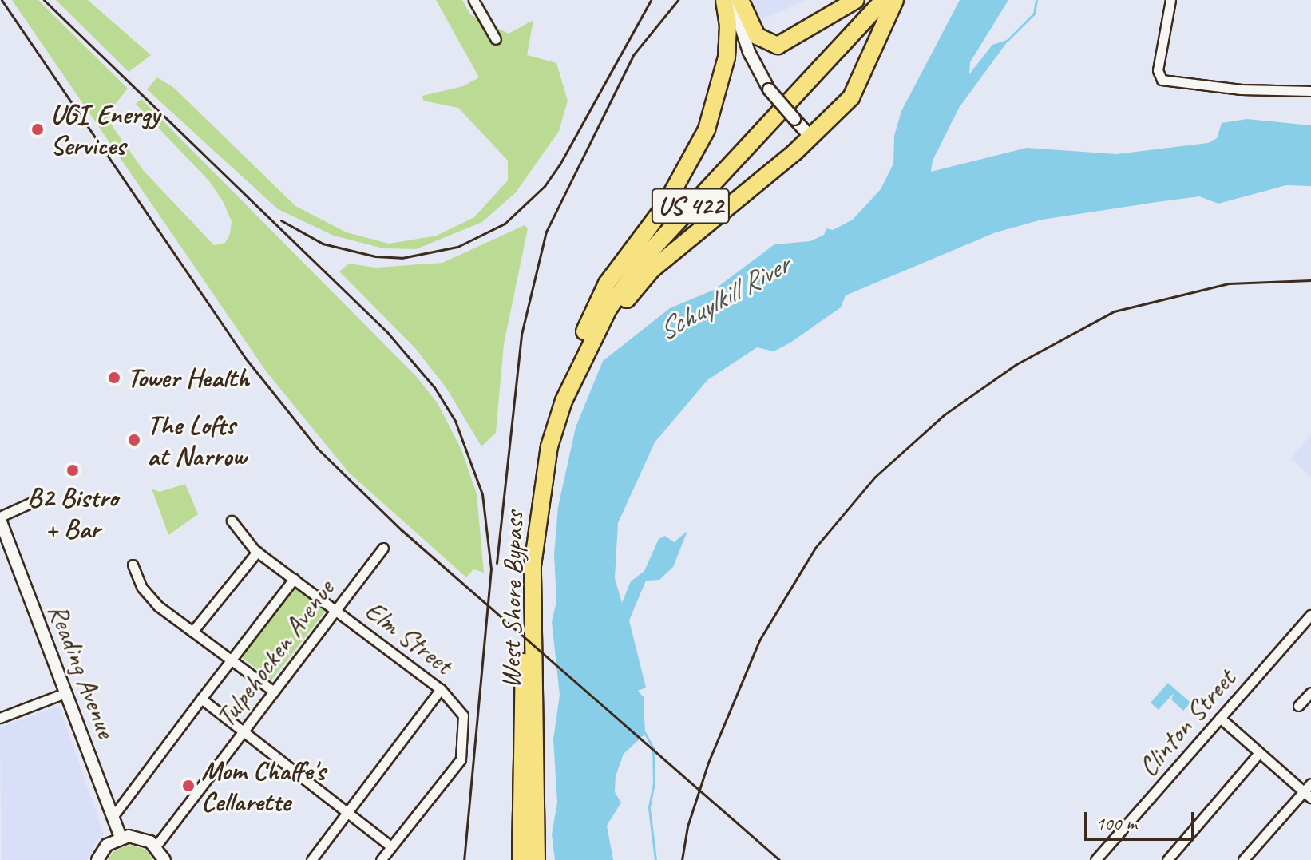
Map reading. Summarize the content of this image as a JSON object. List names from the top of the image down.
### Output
{
  "streets": {
    "highway": ["US 422", "West Shore Bypass"],
    "street": [
      "Elm Street",
      "Tulpehocken Avenue",
      "Reading Avenue",
      "Clinton Street"
    ]
  },
  "crossings": [
    ["Elm Street", "Tulpehocken Avenue"]
  ],
  "water": ["Schuylkill River"],
  "places": [
    "UGI Energy Services",
    "Tower Health",
    "The Lofts at Narrow",
    "B2 Bistro + Bar",
    "Mom Chaffe's Cellarette"
  ],
  "scale_bar": "100 m"
}
